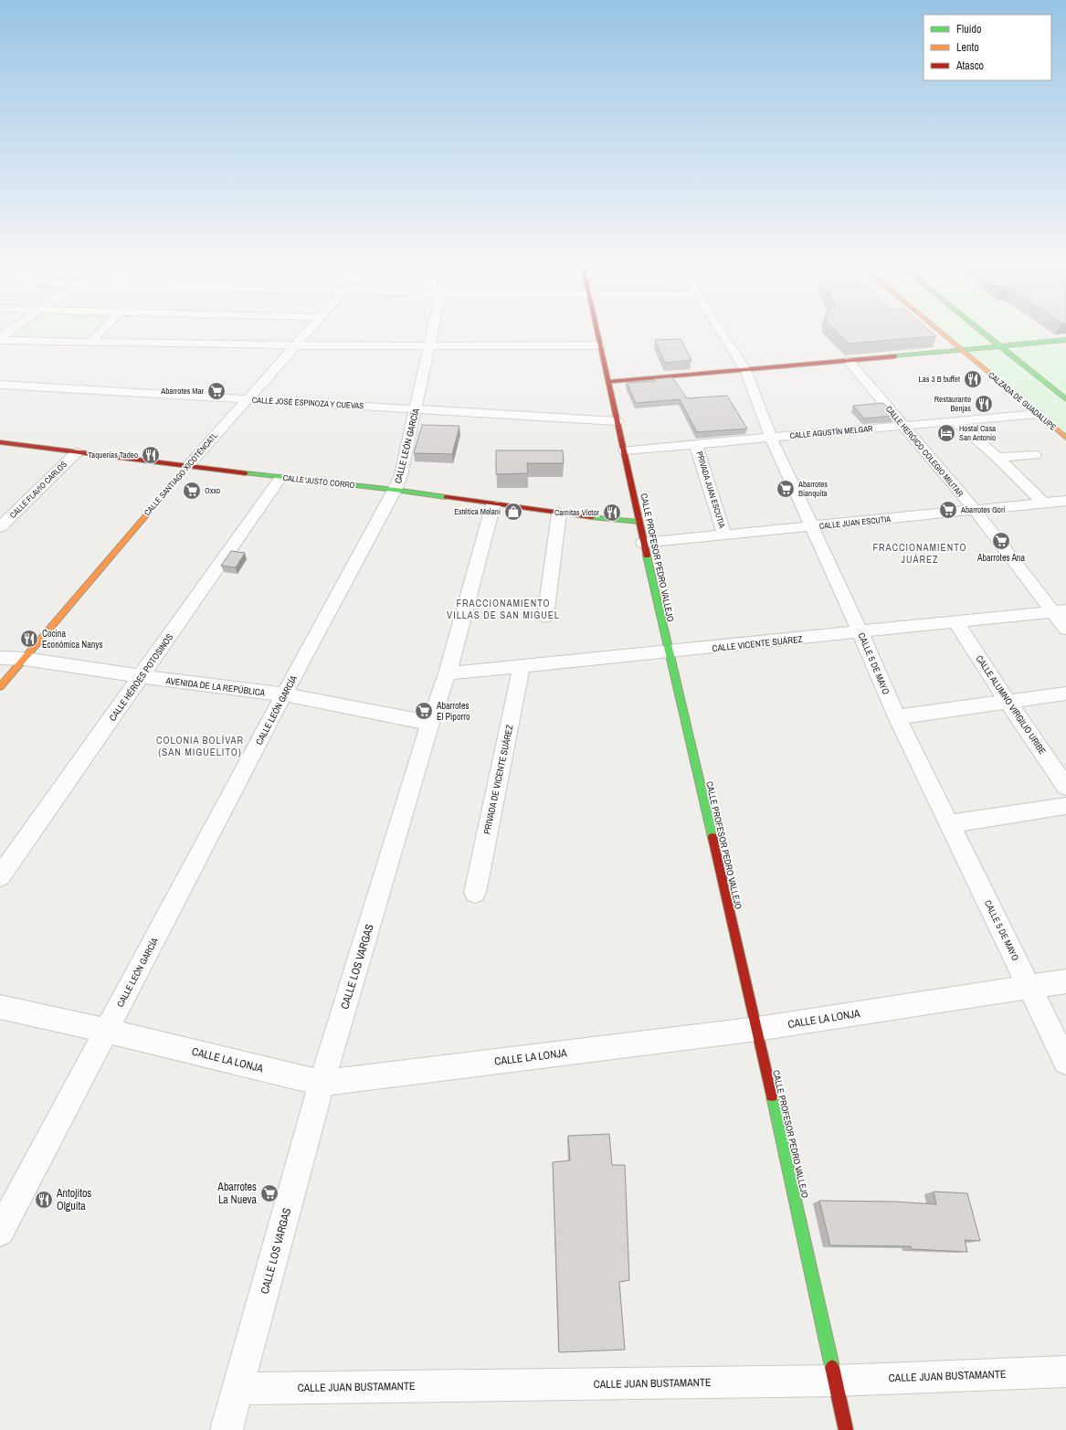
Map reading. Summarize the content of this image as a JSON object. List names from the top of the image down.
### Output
{
  "streets": {
    "street": [
      "CALZADA DE GUADALUPE",
      "CALLE JOSÉ ESPINOZA Y CUEVAS",
      "CALLE AGUSTÍN MELGAR",
      "CALLE LEÓN GARCÍA",
      "CALLE HERÓICO COLEGIO MILITAR",
      "CALLE SANTIAGO XICOTÉNCATL",
      "CALLE JUSTO CORRO",
      "CALLE FLAVIO CARLOS",
      "PRIVADA JUAN ESCUTIA",
      "CALLE JUAN ESCUTIA",
      "CALLE PROFESOR PEDRO VALLEJO",
      "CALLE VICENTE SUÁREZ",
      "CALLE 5 DE MAYO",
      "CALLE HÉROES POTOSINOS",
      "AVENIDA DE LA REPÚBLICA",
      "CALLE ALUMNO VIRGILIO URIBE",
      "PRIVADA DE VICENTE SUÁREZ",
      "CALLE LOS VARGAS",
      "CALLE LA LONJA",
      "CALLE JUAN BUSTAMANTE"
    ]
  },
  "crossings": [
    ["CALZADA DE GUADALUPE", "CALLE AGUSTÍN MELGAR"],
    ["CALLE JOSÉ ESPINOZA Y CUEVAS", "CALLE LEÓN GARCÍA"],
    ["CALLE JOSÉ ESPINOZA Y CUEVAS", "CALLE SANTIAGO XICOTÉNCATL"],
    ["CALLE JOSÉ ESPINOZA Y CUEVAS", "CALLE PROFESOR PEDRO VALLEJO"],
    ["CALLE AGUSTÍN MELGAR", "CALLE HERÓICO COLEGIO MILITAR"],
    ["CALLE AGUSTÍN MELGAR", "PRIVADA JUAN ESCUTIA"],
    ["CALLE AGUSTÍN MELGAR", "CALLE PROFESOR PEDRO VALLEJO"],
    ["CALLE AGUSTÍN MELGAR", "CALLE 5 DE MAYO"],
    ["CALLE LEÓN GARCÍA", "CALLE JUSTO CORRO"],
    ["CALLE LEÓN GARCÍA", "AVENIDA DE LA REPÚBLICA"],
    ["CALLE LEÓN GARCÍA", "CALLE LA LONJA"],
    ["CALLE HERÓICO COLEGIO MILITAR", "CALLE JUAN ESCUTIA"],
    ["CALLE HERÓICO COLEGIO MILITAR", "CALLE VICENTE SUÁREZ"],
    ["CALLE SANTIAGO XICOTÉNCATL", "CALLE JUSTO CORRO"],
    ["CALLE SANTIAGO XICOTÉNCATL", "AVENIDA DE LA REPÚBLICA"],
    ["CALLE JUSTO CORRO", "CALLE FLAVIO CARLOS"],
    ["CALLE JUSTO CORRO", "CALLE PROFESOR PEDRO VALLEJO"],
    ["CALLE JUSTO CORRO", "CALLE HÉROES POTOSINOS"],
    ["CALLE JUSTO CORRO", "CALLE LOS VARGAS"],
    ["PRIVADA JUAN ESCUTIA", "CALLE JUAN ESCUTIA"],
    ["CALLE JUAN ESCUTIA", "CALLE PROFESOR PEDRO VALLEJO"],
    ["CALLE JUAN ESCUTIA", "CALLE 5 DE MAYO"],
    ["CALLE PROFESOR PEDRO VALLEJO", "CALLE VICENTE SUÁREZ"],
    ["CALLE PROFESOR PEDRO VALLEJO", "CALLE LA LONJA"],
    ["CALLE PROFESOR PEDRO VALLEJO", "CALLE JUAN BUSTAMANTE"],
    ["CALLE VICENTE SUÁREZ", "CALLE 5 DE MAYO"],
    ["CALLE VICENTE SUÁREZ", "CALLE ALUMNO VIRGILIO URIBE"],
    ["CALLE VICENTE SUÁREZ", "PRIVADA DE VICENTE SUÁREZ"],
    ["CALLE VICENTE SUÁREZ", "CALLE LOS VARGAS"],
    ["CALLE 5 DE MAYO", "CALLE LA LONJA"],
    ["CALLE HÉROES POTOSINOS", "AVENIDA DE LA REPÚBLICA"],
    ["AVENIDA DE LA REPÚBLICA", "CALLE LOS VARGAS"],
    ["CALLE LOS VARGAS", "CALLE LA LONJA"],
    ["CALLE LOS VARGAS", "CALLE JUAN BUSTAMANTE"]
  ],
  "districts": ["FRACCIONAMIENTO JUÁREZ", "FRACCIONAMIENTO VILLAS DE SAN MIGUEL", "COLONIA BOLÍVAR (SAN MIGUELITO)"],
  "places": {
    "restaurant": [
      "Las 3 B buffet",
      "Restaurante Benjas",
      "Taquerías Tadeo",
      "Carnitas Victor",
      "Cocina Económica Nanys",
      "Antojitos Olguita"
    ],
    "supermarket": [
      "Abarrotes Mar",
      "Abarrotes Bianquita",
      "Oxxo",
      "Abarrotes Gori",
      "Abarrotes Ana",
      "Abarrotes El Piporro",
      "Abarrotes La Nueva"
    ],
    "hotel": ["Hostal Casa San Antonio"],
    "shop": ["Estética Melani"]
  },
  "legend": ["Fluido", "Lento", "Atasco"]
}
